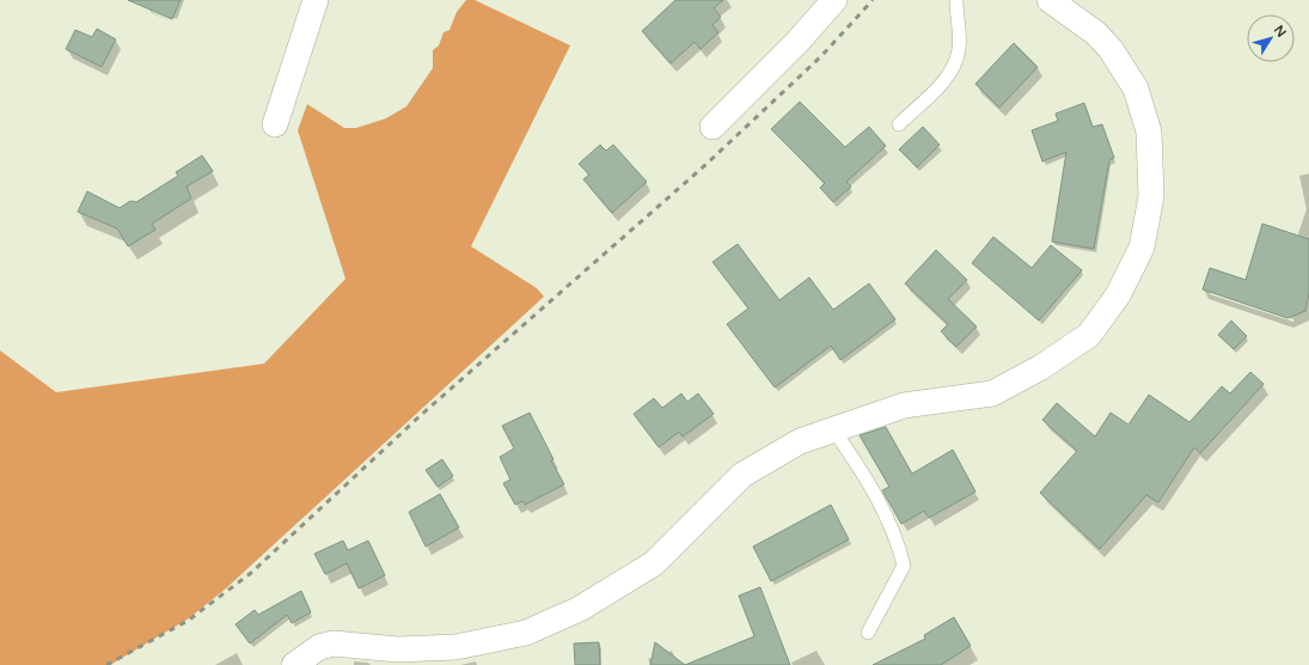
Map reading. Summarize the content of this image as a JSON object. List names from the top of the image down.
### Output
{
  "north": "top right"
}
